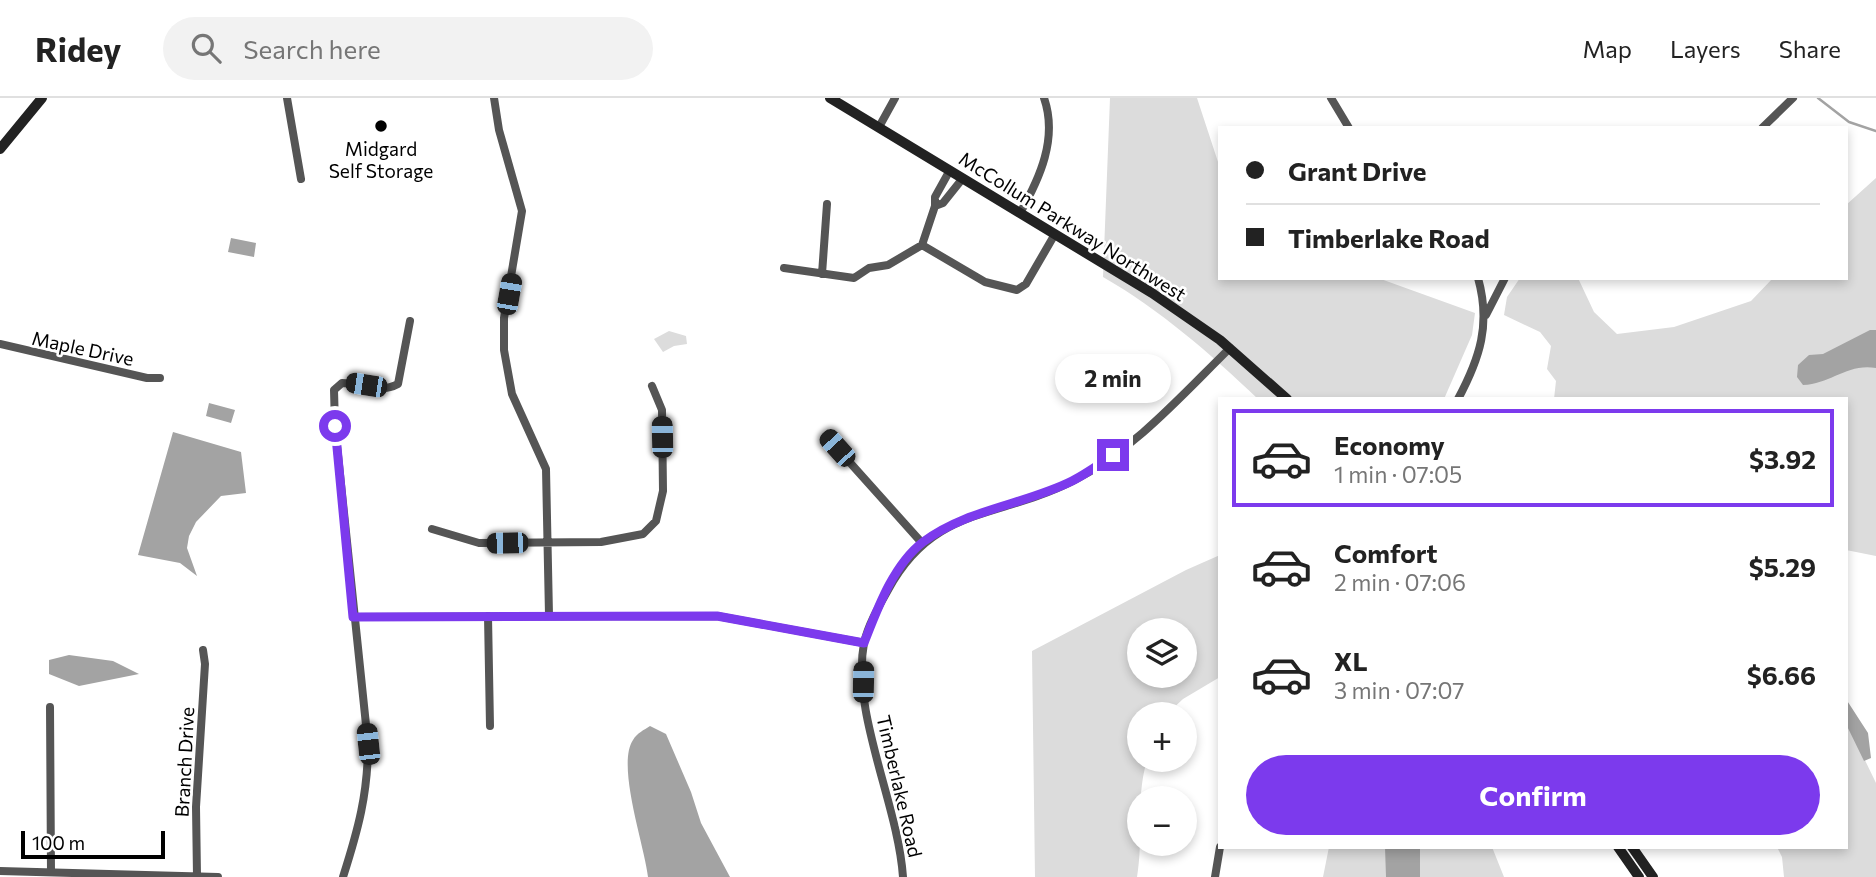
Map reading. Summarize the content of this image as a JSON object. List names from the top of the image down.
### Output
{
  "streets": {
    "street": [
      "McCollum Parkway Northwest",
      "Maple Drive",
      "Branch Drive",
      "Timberlake Road"
    ]
  },
  "crossings": [
    ["McCollum Parkway Northwest", "Timberlake Road"]
  ],
  "places": ["Midgard Self Storage"],
  "scale_bar": "100 m",
  "page": {
    "header": "Ridey",
    "search": "Search here",
    "nav": ["Map", "Layers", "Share"],
    "banner": ["Grant Drive", "Timberlake Road"],
    "bubble": "2 min",
    "list": [
      {
        "name": "Economy",
        "note": "1 min · 07:05",
        "value": "$3.92"
      },
      {
        "name": "Comfort",
        "note": "2 min · 07:06",
        "value": "$5.29"
      },
      {
        "name": "XL",
        "note": "3 min · 07:07",
        "value": "$6.66"
      }
    ],
    "map_buttons": ["+", "−"],
    "buttons": "Confirm",
    "scale": "100 m"
  }
}
